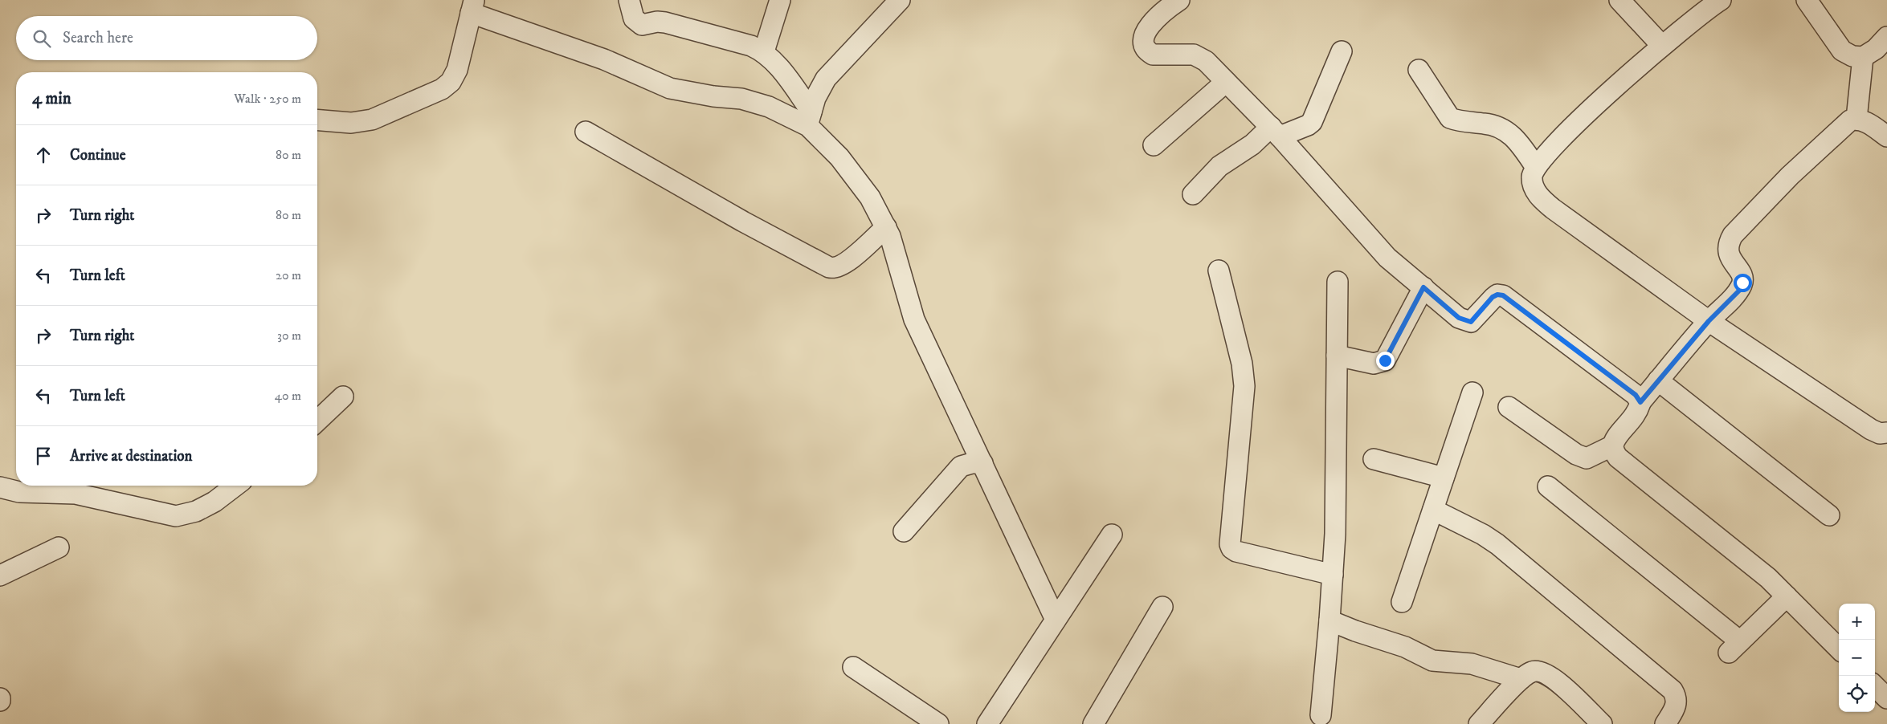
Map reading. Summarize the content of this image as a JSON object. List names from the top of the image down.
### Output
{
  "page": {
    "search": "Search here",
    "heading": ["4 min", "Walk · 250 m"],
    "list": [
      ["Continue", "80 m"],
      ["Turn right", "80 m"],
      ["Turn left", "20 m"],
      ["Turn right", "30 m"],
      ["Turn left", "40 m"],
      "Arrive at destination"
    ],
    "map_buttons": ["+", "−"]
  }
}
